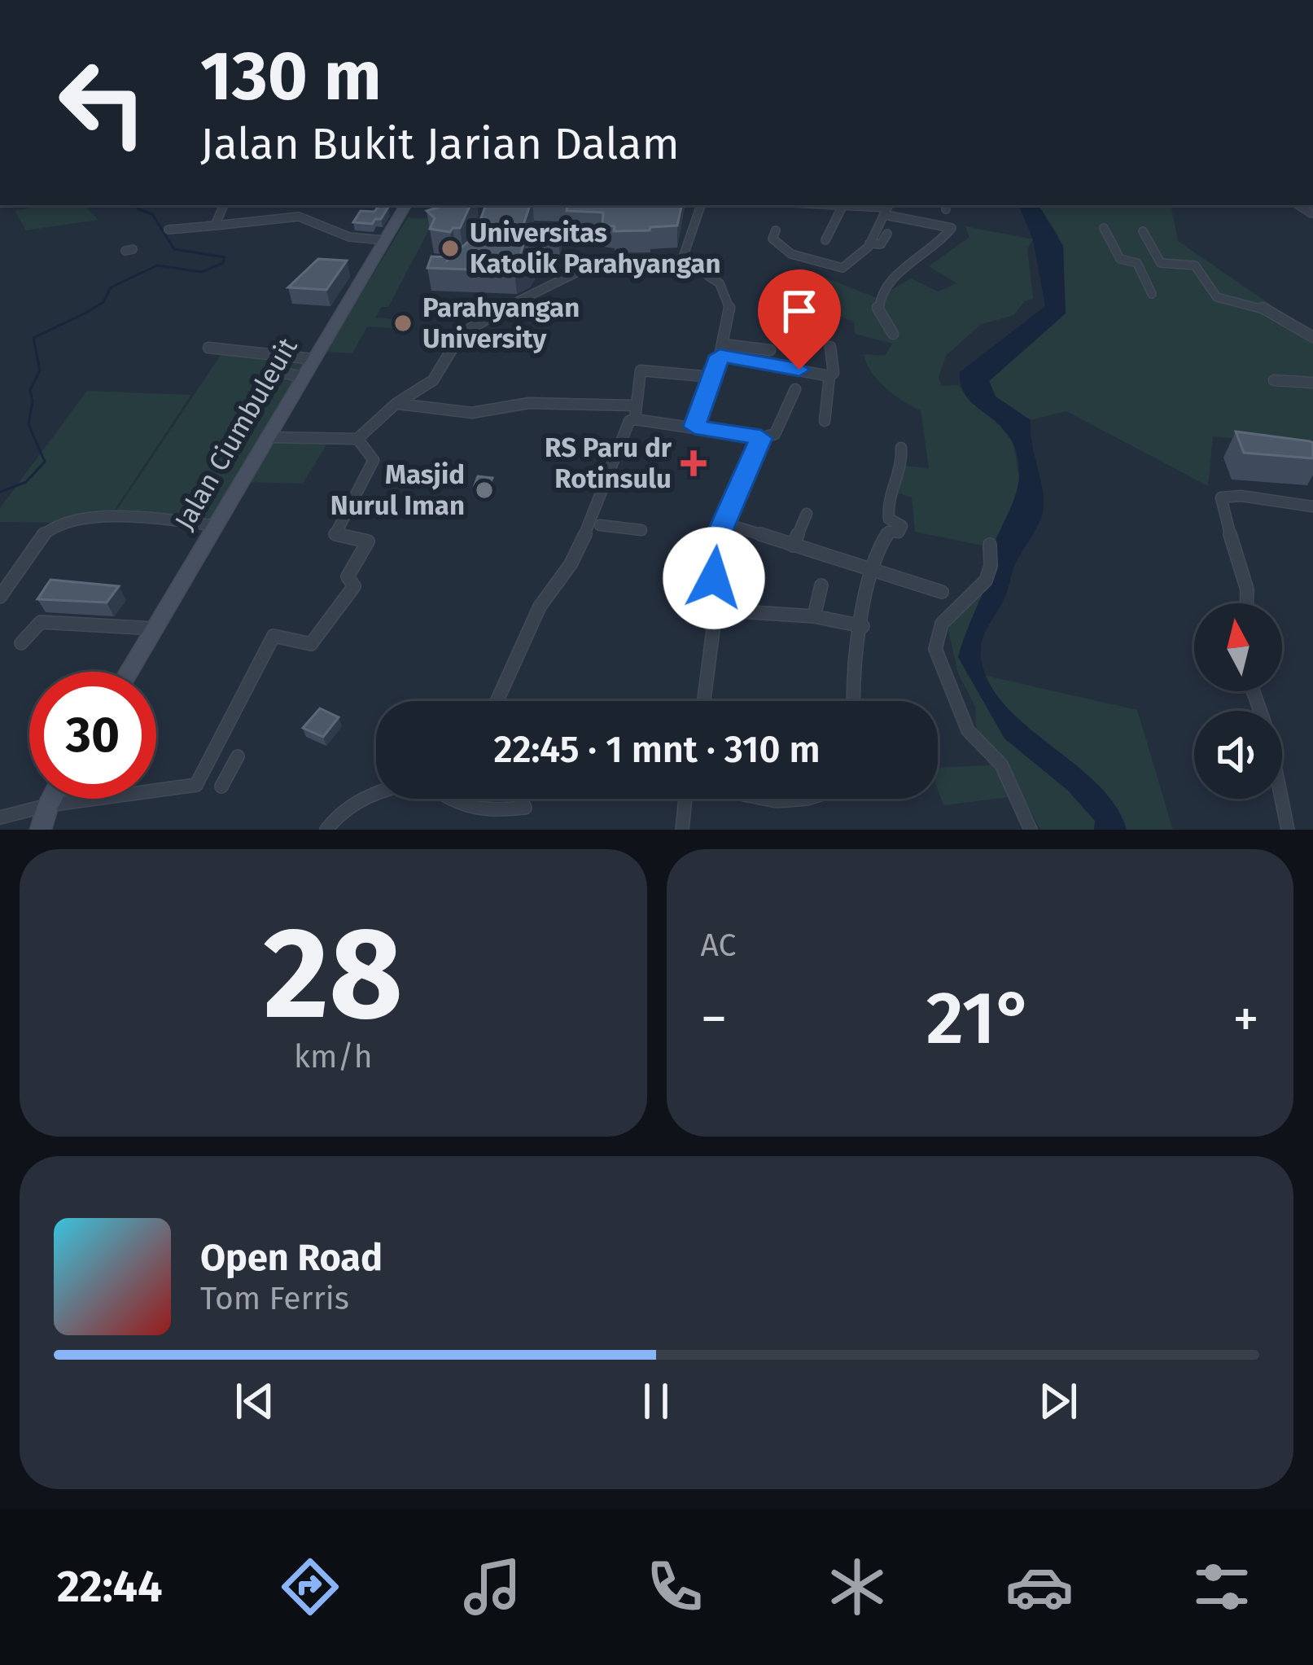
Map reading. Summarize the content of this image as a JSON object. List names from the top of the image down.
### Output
{
  "streets": {
    "main road": ["Jalan Ciumbuleuit"]
  },
  "places": {
    "other": ["Universitas Katolik Parahyangan", "Parahyangan University", "Masjid Nurul Iman"],
    "health": ["RS Paru dr Rotinsulu"]
  },
  "north": "top",
  "page": {
    "turn": ["130 m", "Jalan Bukit Jarian Dalam"],
    "limit": "30",
    "trip": "22:45 · 1 mnt · 310 m",
    "tile": [
      ["28", "km/h"],
      "AC"
    ],
    "heat": ["−", "21°", "+"],
    "song": ["Open Road", "Tom Ferris"],
    "tabs": "22:44"
  }
}
